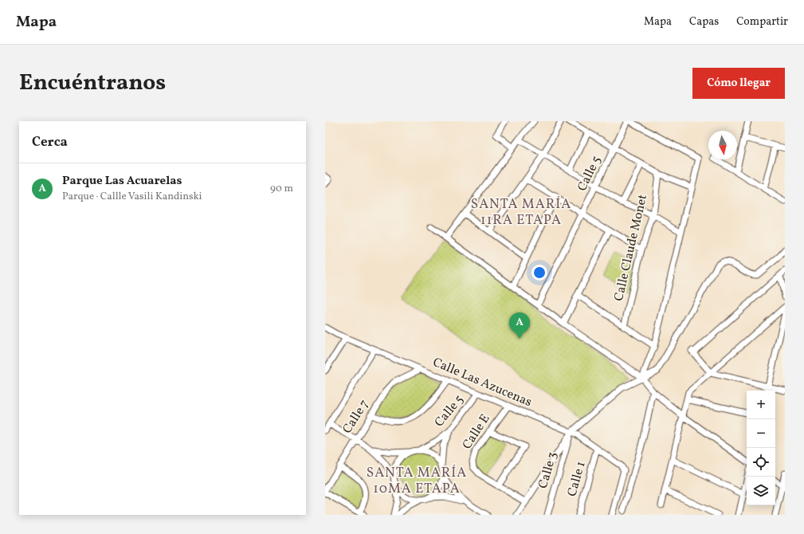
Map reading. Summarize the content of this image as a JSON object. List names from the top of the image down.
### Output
{
  "streets": {
    "street": [
      "Calle 5",
      "Calle Claude Monet",
      "Calle Las Azucenas",
      "Calle 7",
      "Calle E",
      "Calle 3",
      "Calle 1"
    ]
  },
  "crossings": [
    ["Calle 5", "Calle Las Azucenas"],
    ["Calle Las Azucenas", "Calle 7"],
    ["Calle Las Azucenas", "Calle E"],
    ["Calle Las Azucenas", "Calle 3"],
    ["Calle Las Azucenas", "Calle 1"]
  ],
  "districts": ["SANTA MARÍA 11RA ETAPA", "SANTA MARÍA 10MA ETAPA"],
  "north": "bottom",
  "page": {
    "header": "Mapa",
    "nav": ["Mapa", "Capas", "Compartir"],
    "title": "Encuéntranos",
    "buttons": "Cómo llegar",
    "heading": "Cerca",
    "list": [
      {
        "mark": "A",
        "name": "Parque Las Acuarelas",
        "note": "Parque · Callle Vasili Kandinski",
        "value": "90 m"
      }
    ],
    "pins": "A",
    "map_buttons": ["+", "−"]
  }
}
